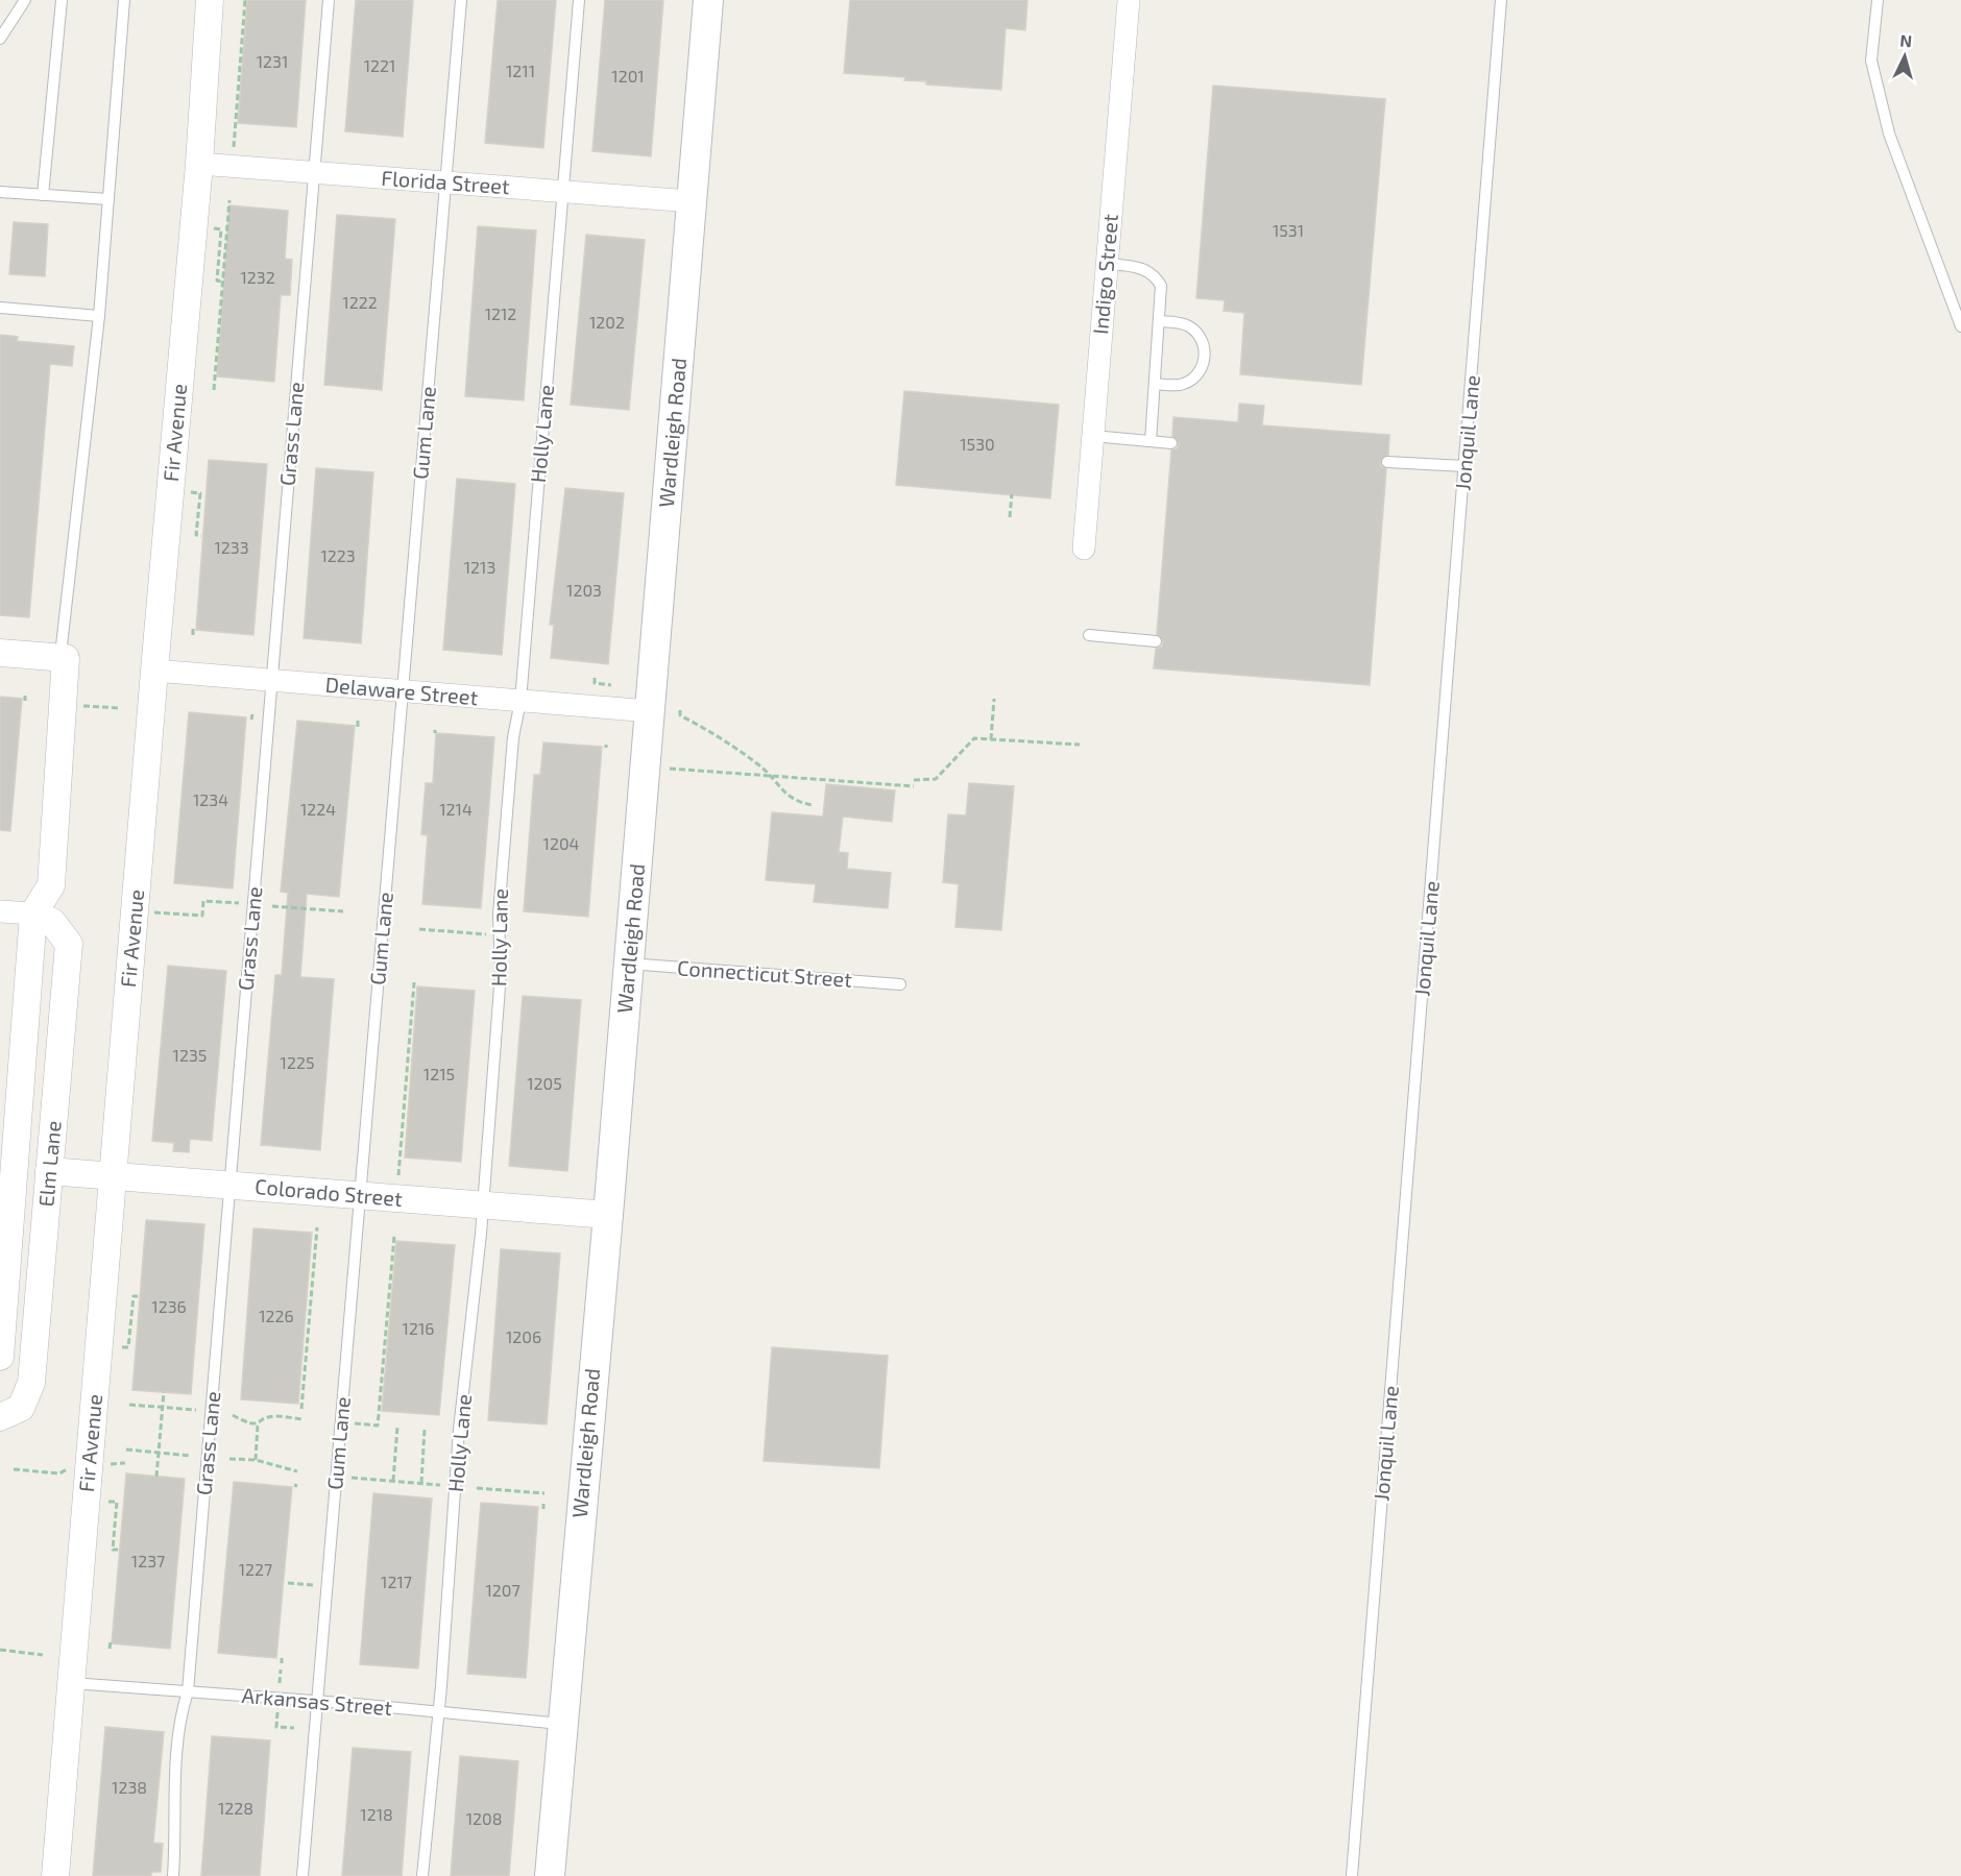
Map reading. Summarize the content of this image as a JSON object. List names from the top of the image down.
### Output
{
  "streets": {
    "main road": ["Wardleigh Road"],
    "street": [
      "Florida Street",
      "Indigo Street",
      "Fir Avenue",
      "Delaware Street",
      "Elm Lane",
      "Colorado Street"
    ],
    "lane": [
      "Gum Lane",
      "Jonquil Lane",
      "Grass Lane",
      "Holly Lane",
      "Connecticut Street",
      "Arkansas Street"
    ]
  },
  "crossings": [
    ["Florida Street", "Fir Avenue"],
    ["Florida Street", "Gum Lane"],
    ["Florida Street", "Wardleigh Road"],
    ["Florida Street", "Grass Lane"],
    ["Florida Street", "Holly Lane"],
    ["Fir Avenue", "Delaware Street"],
    ["Fir Avenue", "Colorado Street"],
    ["Fir Avenue", "Arkansas Street"],
    ["Gum Lane", "Delaware Street"],
    ["Gum Lane", "Colorado Street"],
    ["Gum Lane", "Arkansas Street"],
    ["Wardleigh Road", "Delaware Street"],
    ["Wardleigh Road", "Connecticut Street"],
    ["Wardleigh Road", "Colorado Street"],
    ["Wardleigh Road", "Arkansas Street"],
    ["Grass Lane", "Delaware Street"],
    ["Grass Lane", "Colorado Street"],
    ["Grass Lane", "Arkansas Street"],
    ["Holly Lane", "Delaware Street"],
    ["Holly Lane", "Colorado Street"],
    ["Holly Lane", "Arkansas Street"],
    ["Elm Lane", "Colorado Street"]
  ],
  "house_numbers": [
    "1231",
    "1221",
    "1211",
    "1201",
    "1531",
    "1232",
    "1222",
    "1212",
    "1202",
    "1530",
    "1233",
    "1223",
    "1213",
    "1203",
    "1234",
    "1224",
    "1214",
    "1204",
    "1235",
    "1225",
    "1215",
    "1205",
    "1236",
    "1226",
    "1216",
    "1206",
    "1237",
    "1227",
    "1217",
    "1207",
    "1238",
    "1228",
    "1218",
    "1208"
  ],
  "north": "top"
}
